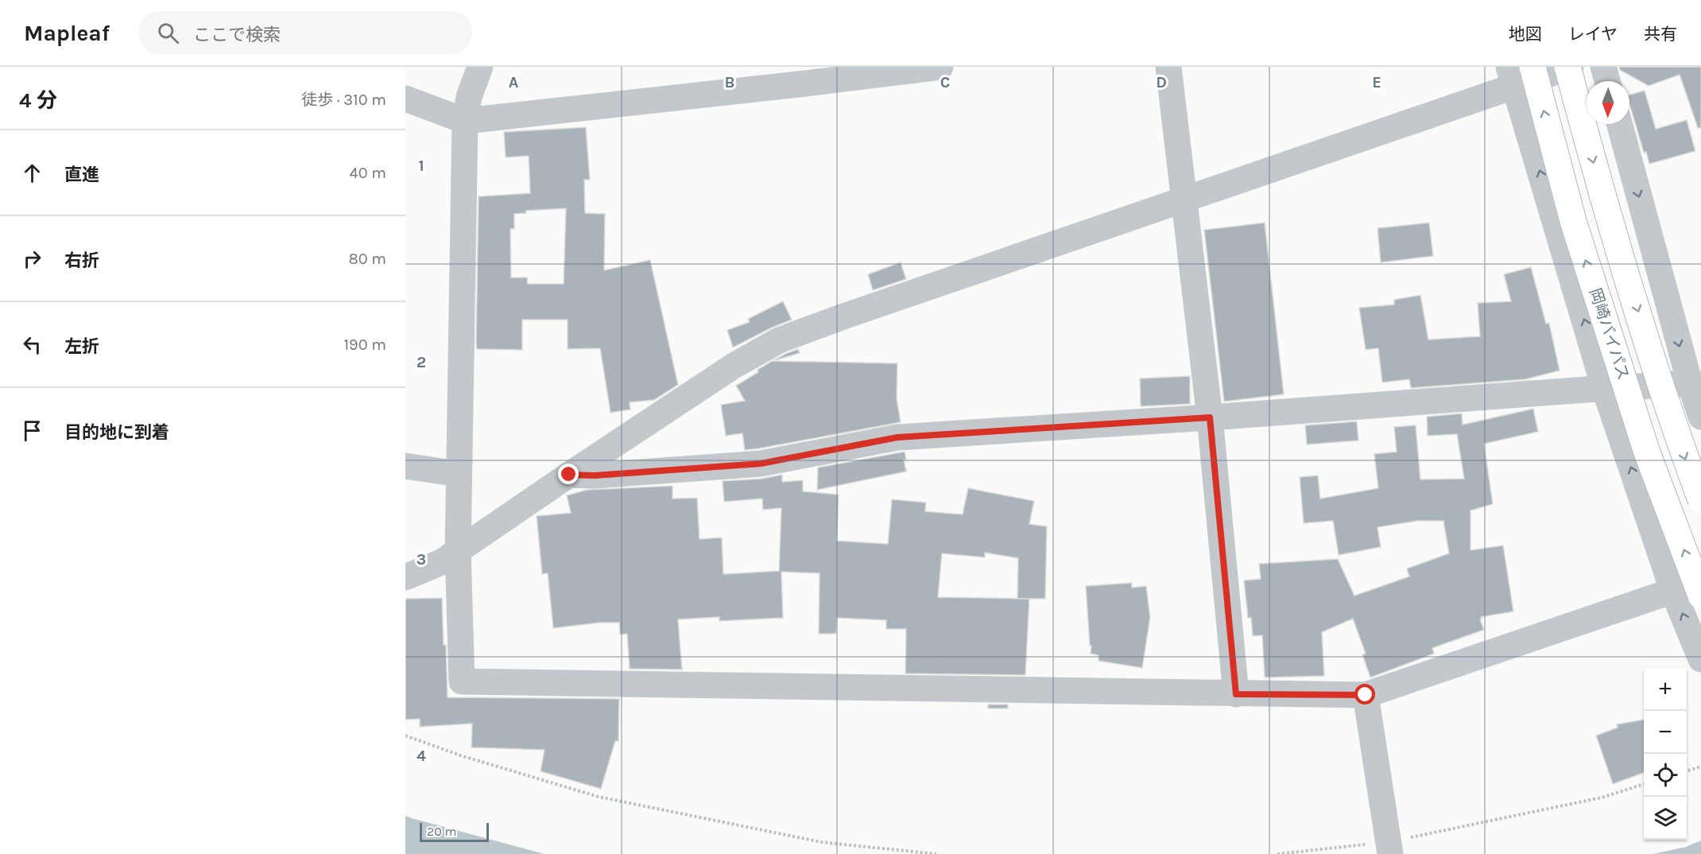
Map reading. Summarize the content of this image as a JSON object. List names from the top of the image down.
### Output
{
  "streets": {
    "highway": ["岡崎バイパス"]
  },
  "scale_bar": "20 m",
  "north": "bottom",
  "page": {
    "header": "Mapleaf",
    "search": "ここで検索",
    "nav": ["地図", "レイヤ", "共有"],
    "heading": ["4 分", "徒歩 · 310 m"],
    "list": [
      ["直進", "40 m"],
      ["右折", "80 m"],
      ["左折", "190 m"],
      "目的地に到着"
    ],
    "map_buttons": ["+", "−"],
    "scale": "20 m"
  },
  "grid": {
    "columns": [
      "A",
      "B",
      "C",
      "D",
      "E"
    ],
    "rows": [
      "1",
      "2",
      "3",
      "4"
    ]
  }
}
